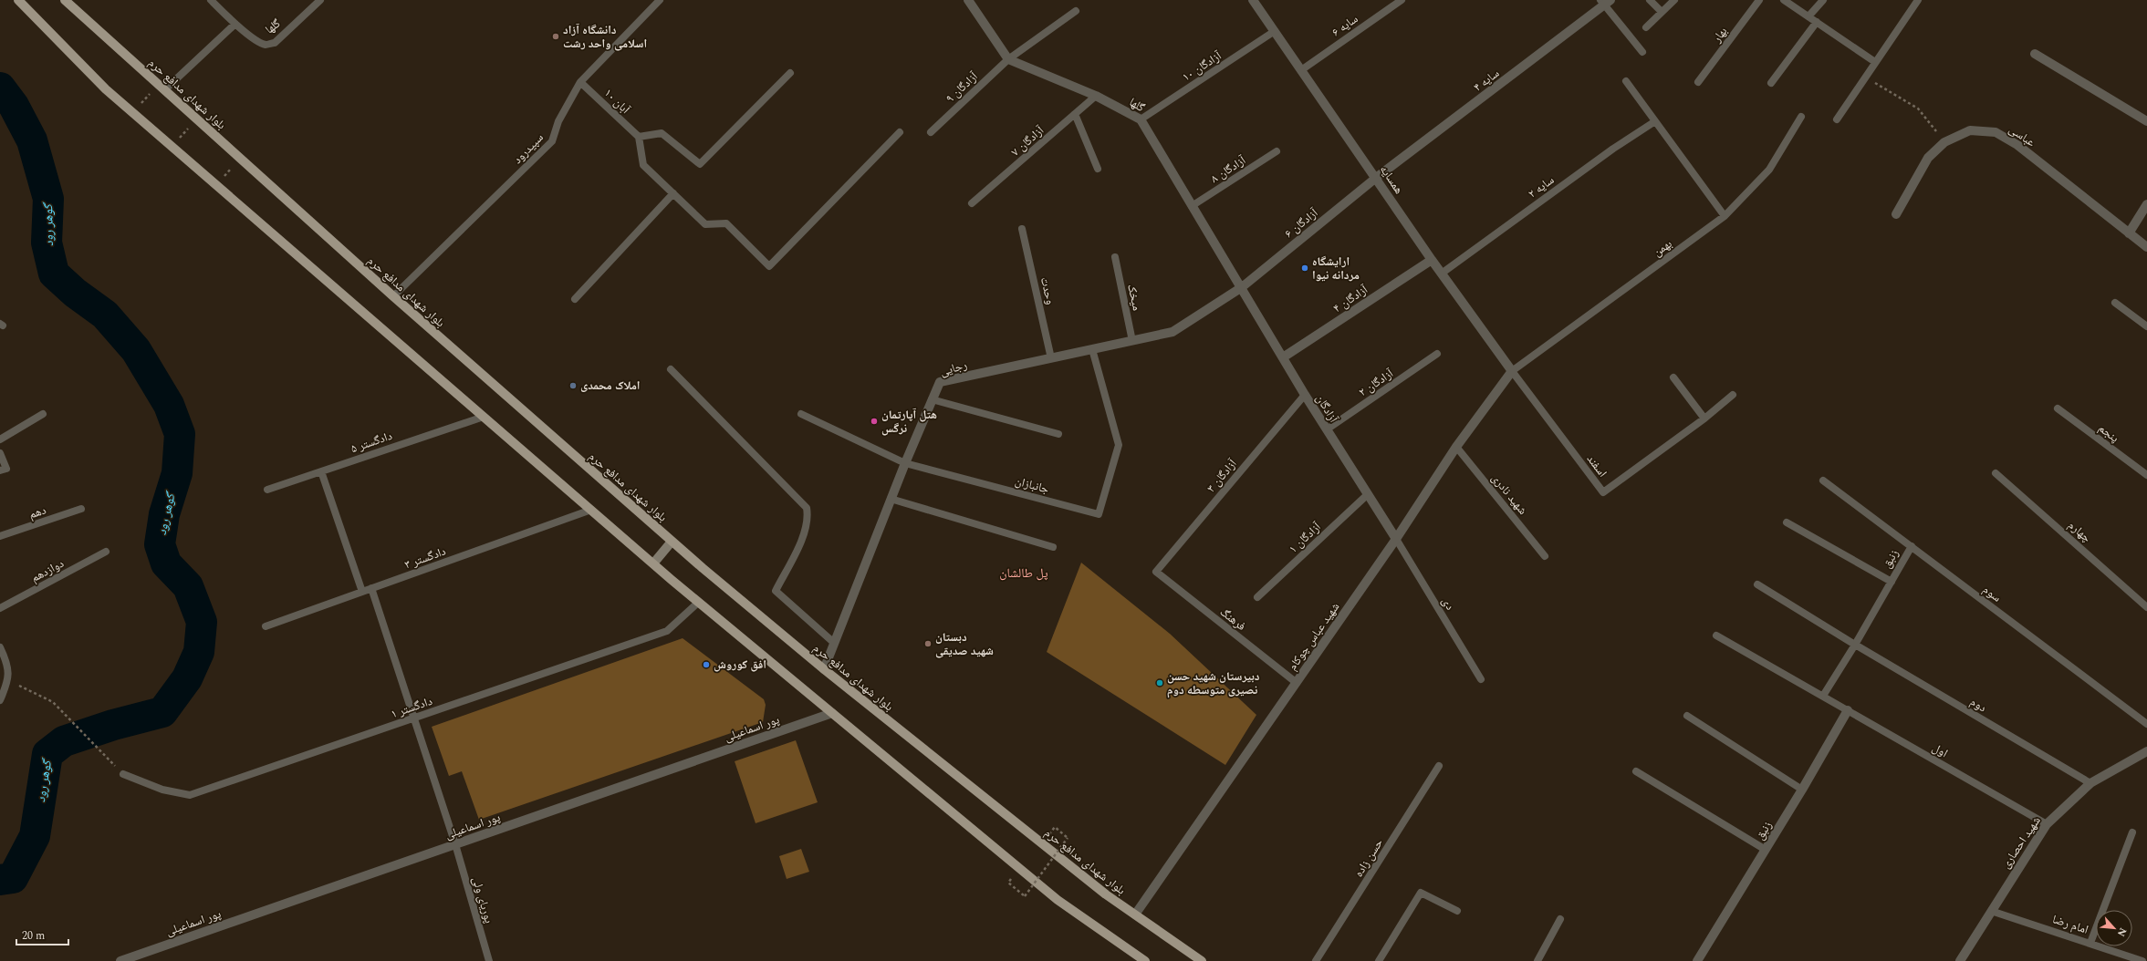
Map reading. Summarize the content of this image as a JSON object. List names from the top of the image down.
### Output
{
  "streets": {
    "main road": ["بلوار شهدای مدافع حرم"],
    "street": [
      "گلها",
      "سایه ۴",
      "عباسی",
      "همسایه",
      "آزادگان ۶",
      "آزادگان ۴",
      "رجایی",
      "آزادگان",
      "زنبق",
      "شهید عباس چوکام",
      "پور اسماعیلی",
      "شهید احصاری"
    ],
    "lane": [
      "سایه ۶",
      "بهار",
      "آزادگان ۱۰",
      "آزادگان ۹",
      "آبان ۱۰",
      "آزادگان ۷",
      "سپیدرود",
      "آزادگان ۸",
      "سایه ۲",
      "بهمن",
      "وحدت",
      "میخک",
      "آزادگان ۲",
      "پنجم",
      "دادگستر ۵",
      "اسفند",
      "آزادگان ۳",
      "جانبازان",
      "شهید نادری",
      "دهم",
      "چهارم",
      "آزادگان ۱",
      "دادگستر ۳",
      "دوازدهم",
      "سوم",
      "دی",
      "فرهنگ",
      "دوم",
      "دادگستر ۱",
      "اول",
      "حسن زاده",
      "پوریای ولی",
      "امام رضا"
    ]
  },
  "crossings": [
    ["سایه ۶", "همسایه"],
    ["گلها", "آزادگان ۱۰"],
    ["گلها", "آزادگان ۹"],
    ["گلها", "آزادگان ۷"],
    ["گلها", "آزادگان ۸"],
    ["گلها", "آزادگان ۶"],
    ["گلها", "رجایی"],
    ["گلها", "آزادگان"],
    ["آزادگان ۱۰", "همسایه"],
    ["سایه ۴", "همسایه"],
    ["سایه ۴", "آزادگان ۶"],
    ["بلوار شهدای مدافع حرم", "سپیدرود"],
    ["بلوار شهدای مدافع حرم", "رجایی"],
    ["بلوار شهدای مدافع حرم", "شهید عباس چوکام"],
    ["آبان ۱۰", "سپیدرود"],
    ["همسایه", "سایه ۲"],
    ["همسایه", "آزادگان ۶"],
    ["همسایه", "بهمن"],
    ["همسایه", "آزادگان ۴"],
    ["همسایه", "اسفند"],
    ["همسایه", "شهید عباس چوکام"],
    ["آزادگان ۶", "رجایی"],
    ["آزادگان ۶", "آزادگان"],
    ["بهمن", "اسفند"],
    ["بهمن", "شهید عباس چوکام"],
    ["وحدت", "رجایی"],
    ["میخک", "رجایی"],
    ["آزادگان ۴", "آزادگان"],
    ["رجایی", "آزادگان"],
    ["رجایی", "جانبازان"],
    ["آزادگان ۲", "آزادگان"],
    ["آزادگان", "آزادگان ۳"],
    ["آزادگان", "آزادگان ۱"],
    ["آزادگان", "دی"],
    ["آزادگان", "شهید عباس چوکام"],
    ["اسفند", "شهید عباس چوکام"],
    ["آزادگان ۳", "فرهنگ"],
    ["شهید نادری", "شهید عباس چوکام"],
    ["دادگستر ۳", "پوریای ولی"],
    ["زنبق", "سوم"],
    ["زنبق", "دوم"],
    ["زنبق", "اول"],
    ["دی", "شهید عباس چوکام"],
    ["فرهنگ", "شهید عباس چوکام"],
    ["دوم", "شهید احصاری"],
    ["دادگستر ۱", "پوریای ولی"],
    ["پور اسماعیلی", "پوریای ولی"],
    ["اول", "شهید احصاری"],
    ["شهید احصاری", "امام رضا"]
  ],
  "districts": ["پل طالشان"],
  "water": ["گوهر رود"],
  "places": [
    "دانشگاه آزاد اسلامی واحد رشت",
    "ارایشگاه مردانه نیوا",
    "املاک محمدی",
    "هتل آپارتمان نرگس",
    "دبستان شهید صدیقی",
    "افق کوروش",
    "دبیرستان شهید حسن نصیری متوسطه دوم"
  ],
  "scale_bar": "20 m",
  "north": "bottom right"
}
